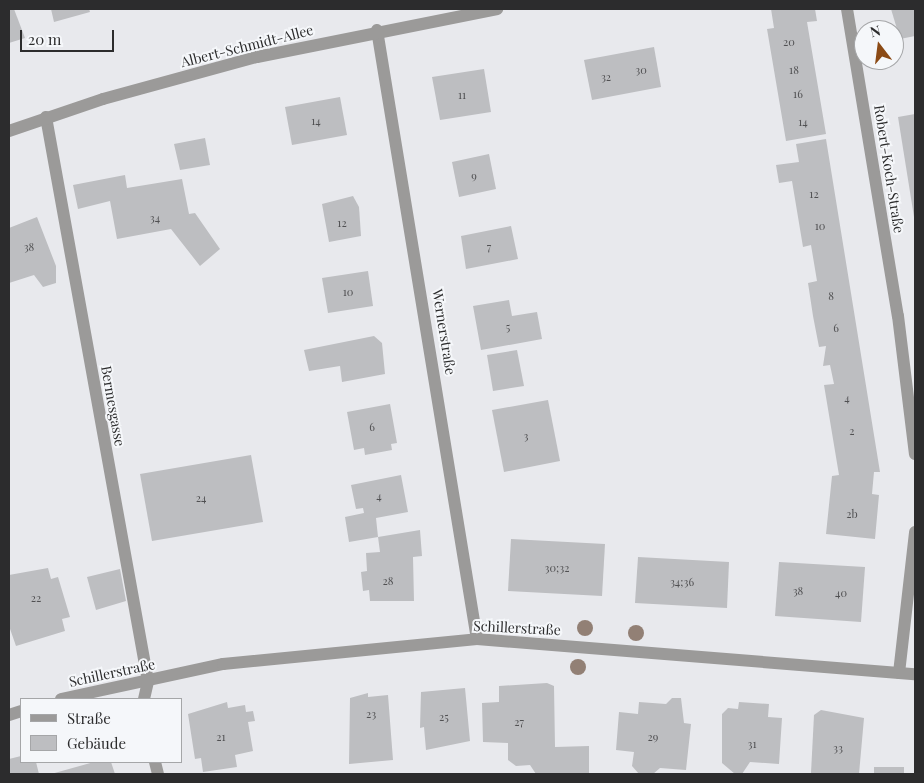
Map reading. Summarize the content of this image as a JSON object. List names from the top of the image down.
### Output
{
  "streets": {
    "street": [
      "Albert-Schmidt-Allee",
      "Robert-Koch-Straße",
      "Wernerstraße",
      "Bermesgasse",
      "Schillerstraße"
    ]
  },
  "crossings": [
    ["Albert-Schmidt-Allee", "Wernerstraße"],
    ["Albert-Schmidt-Allee", "Bermesgasse"],
    ["Wernerstraße", "Schillerstraße"],
    ["Bermesgasse", "Schillerstraße"]
  ],
  "house_numbers": [
    "20",
    "30",
    "18",
    "32",
    "16",
    "11",
    "14",
    "14",
    "9",
    "12",
    "34",
    "12",
    "10",
    "38",
    "7",
    "10",
    "8",
    "5",
    "6",
    "4",
    "6",
    "2",
    "3",
    "4",
    "24",
    "2b",
    "30;32",
    "28",
    "34;36",
    "38",
    "40",
    "22",
    "23",
    "25",
    "27",
    "21",
    "29",
    "31",
    "33"
  ],
  "legend": ["Straße", "Gebäude"],
  "scale_bar": "20 m",
  "north": "top"
}
